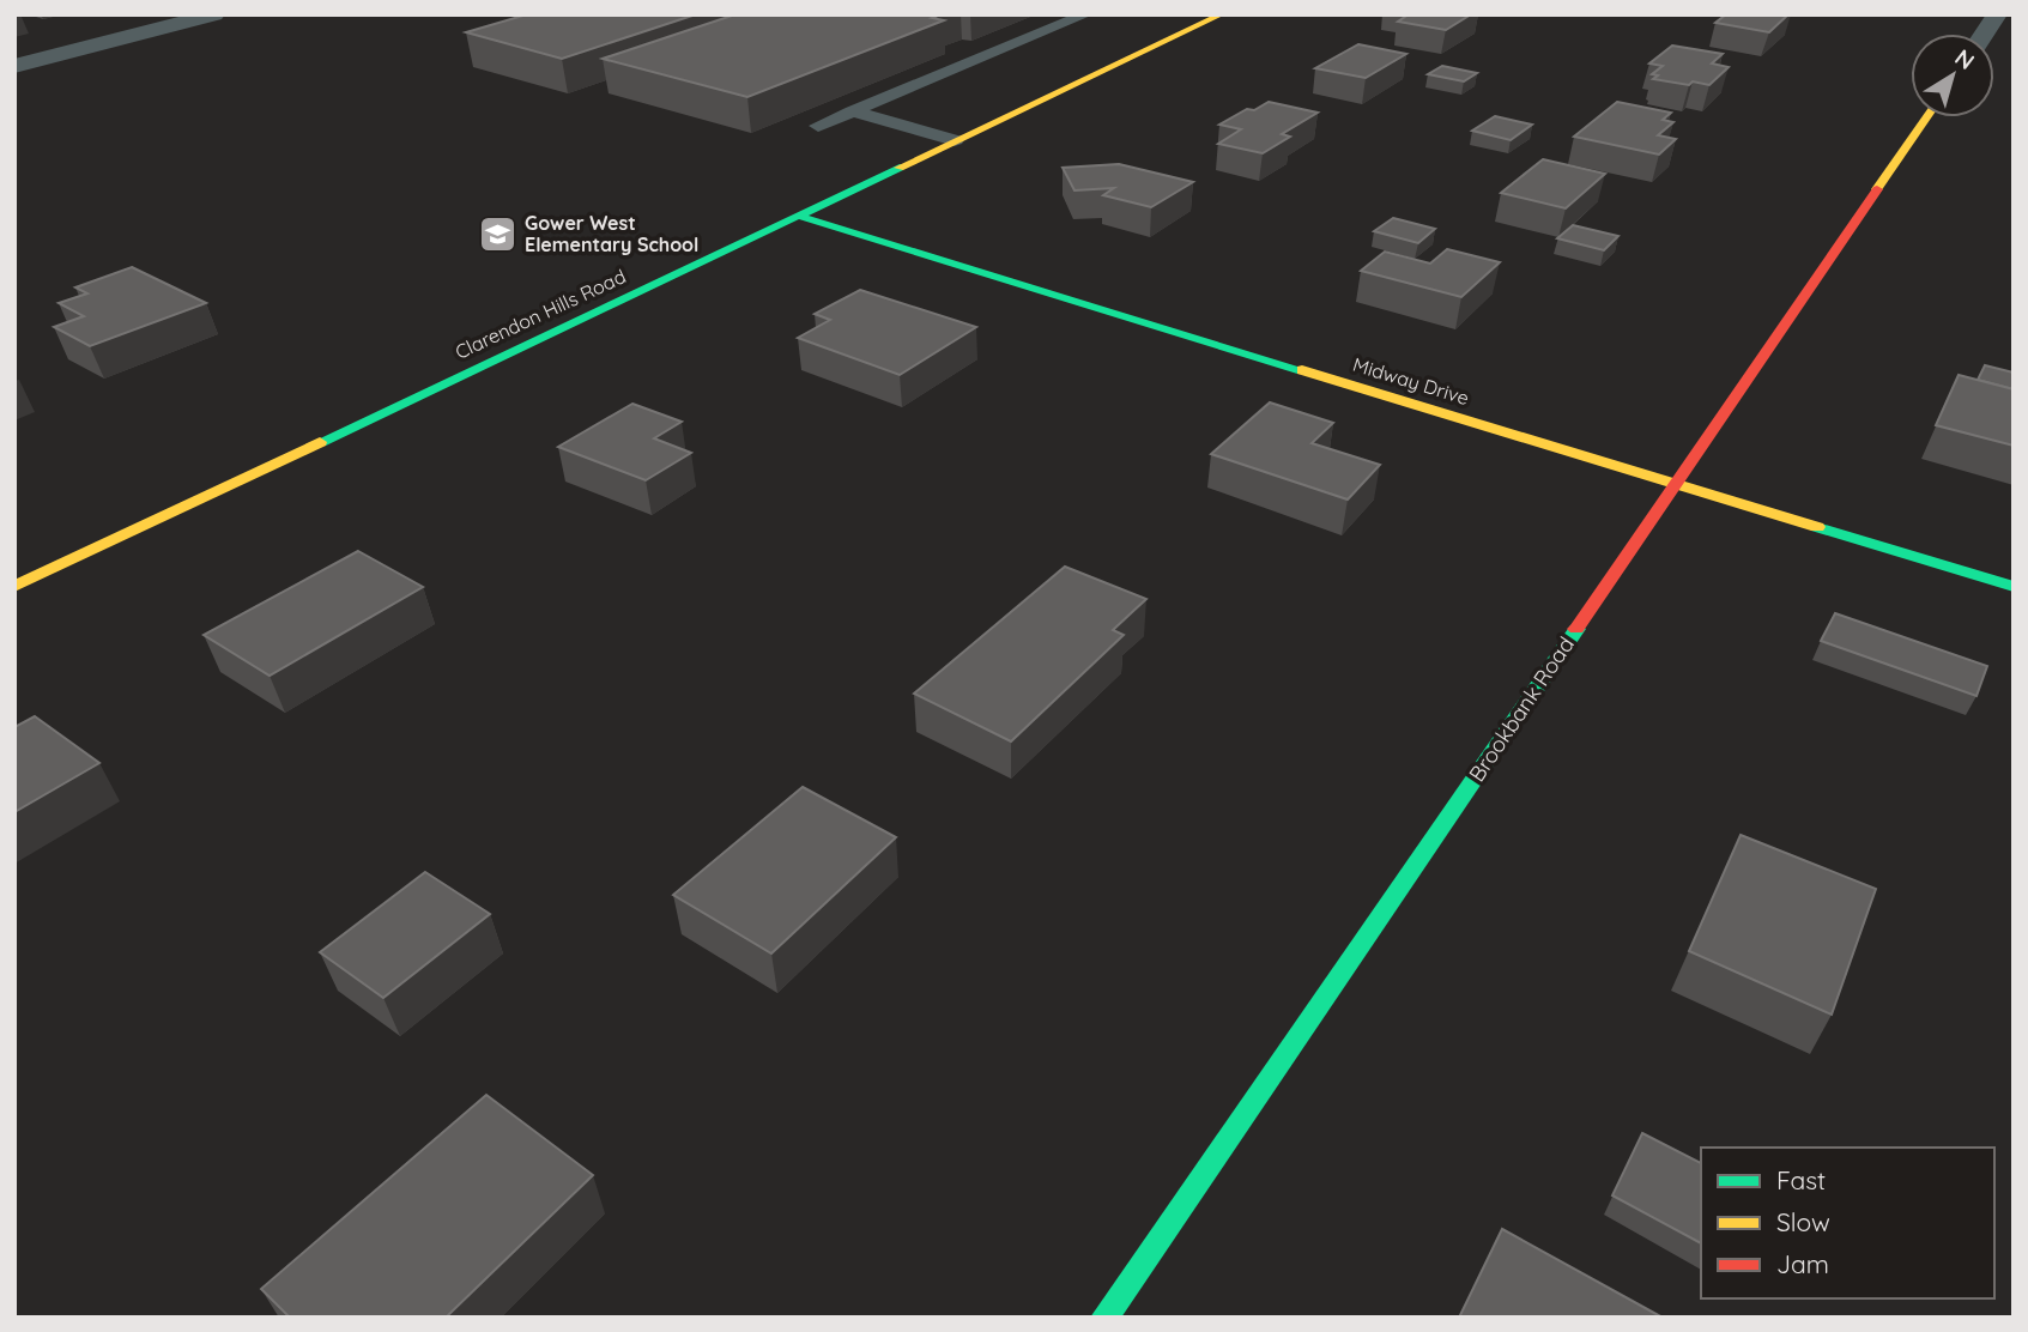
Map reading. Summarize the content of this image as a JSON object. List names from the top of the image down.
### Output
{
  "streets": {
    "street": ["Clarendon Hills Road", "Midway Drive", "Brookbank Road"]
  },
  "crossings": [
    ["Clarendon Hills Road", "Midway Drive"],
    ["Midway Drive", "Brookbank Road"]
  ],
  "places": {
    "school or university": ["Gower West Elementary School"]
  },
  "legend": ["Fast", "Slow", "Jam"],
  "north": "top right"
}
